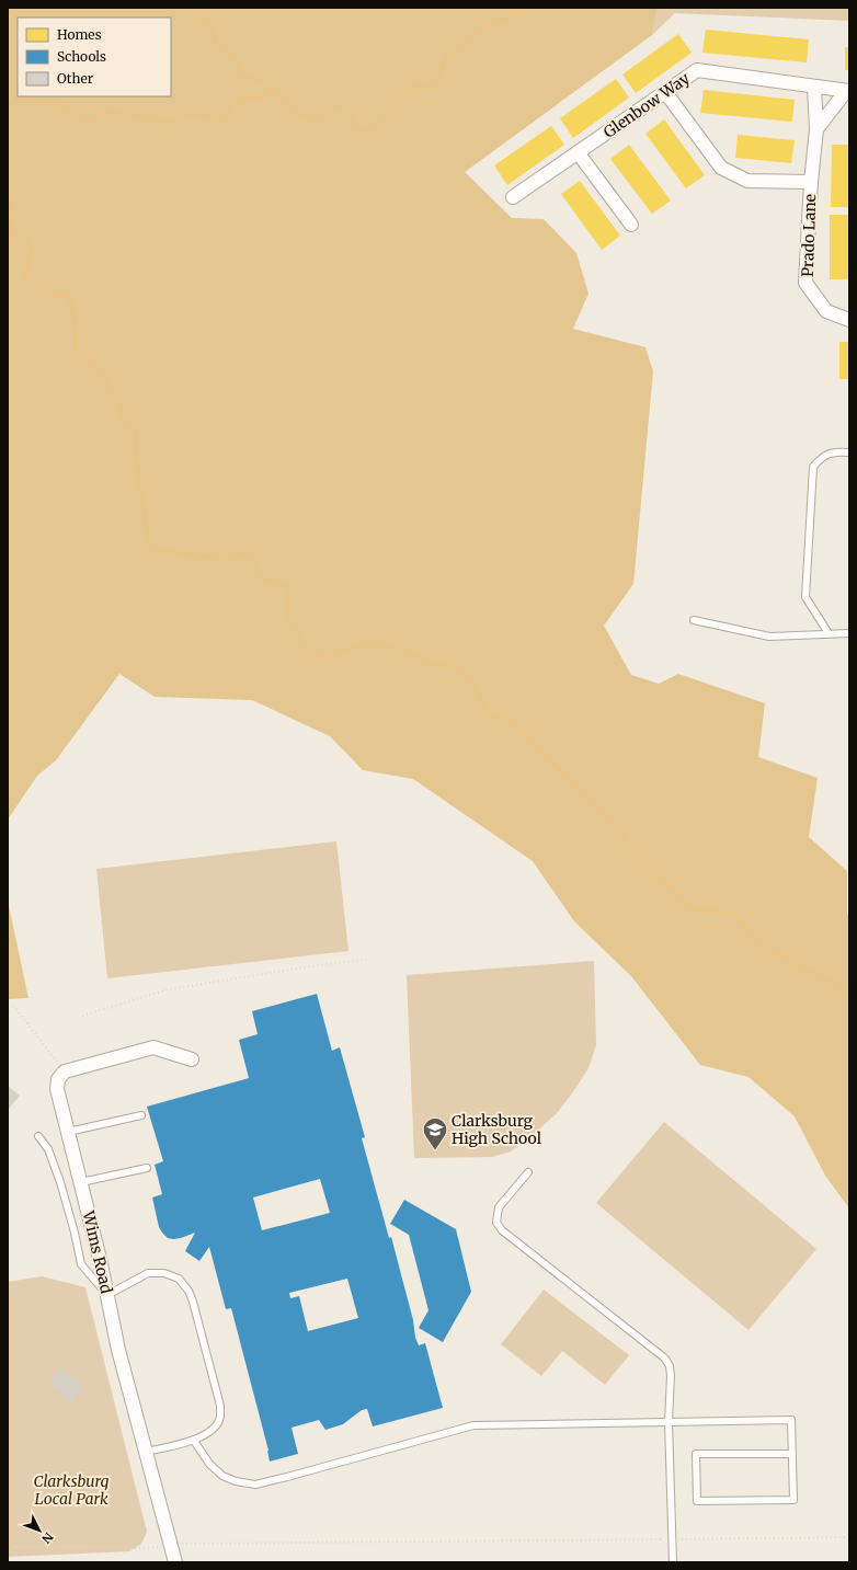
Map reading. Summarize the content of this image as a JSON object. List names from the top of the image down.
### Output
{
  "streets": {
    "street": ["Glenbow Way", "Prado Lane", "Wims Road"]
  },
  "crossings": [
    ["Glenbow Way", "Prado Lane"]
  ],
  "parks": ["Clarksburg Local Park"],
  "places": {
    "school or university": ["Clarksburg High School"]
  },
  "legend": ["Homes", "Schools", "Other"],
  "north": "bottom right"
}
